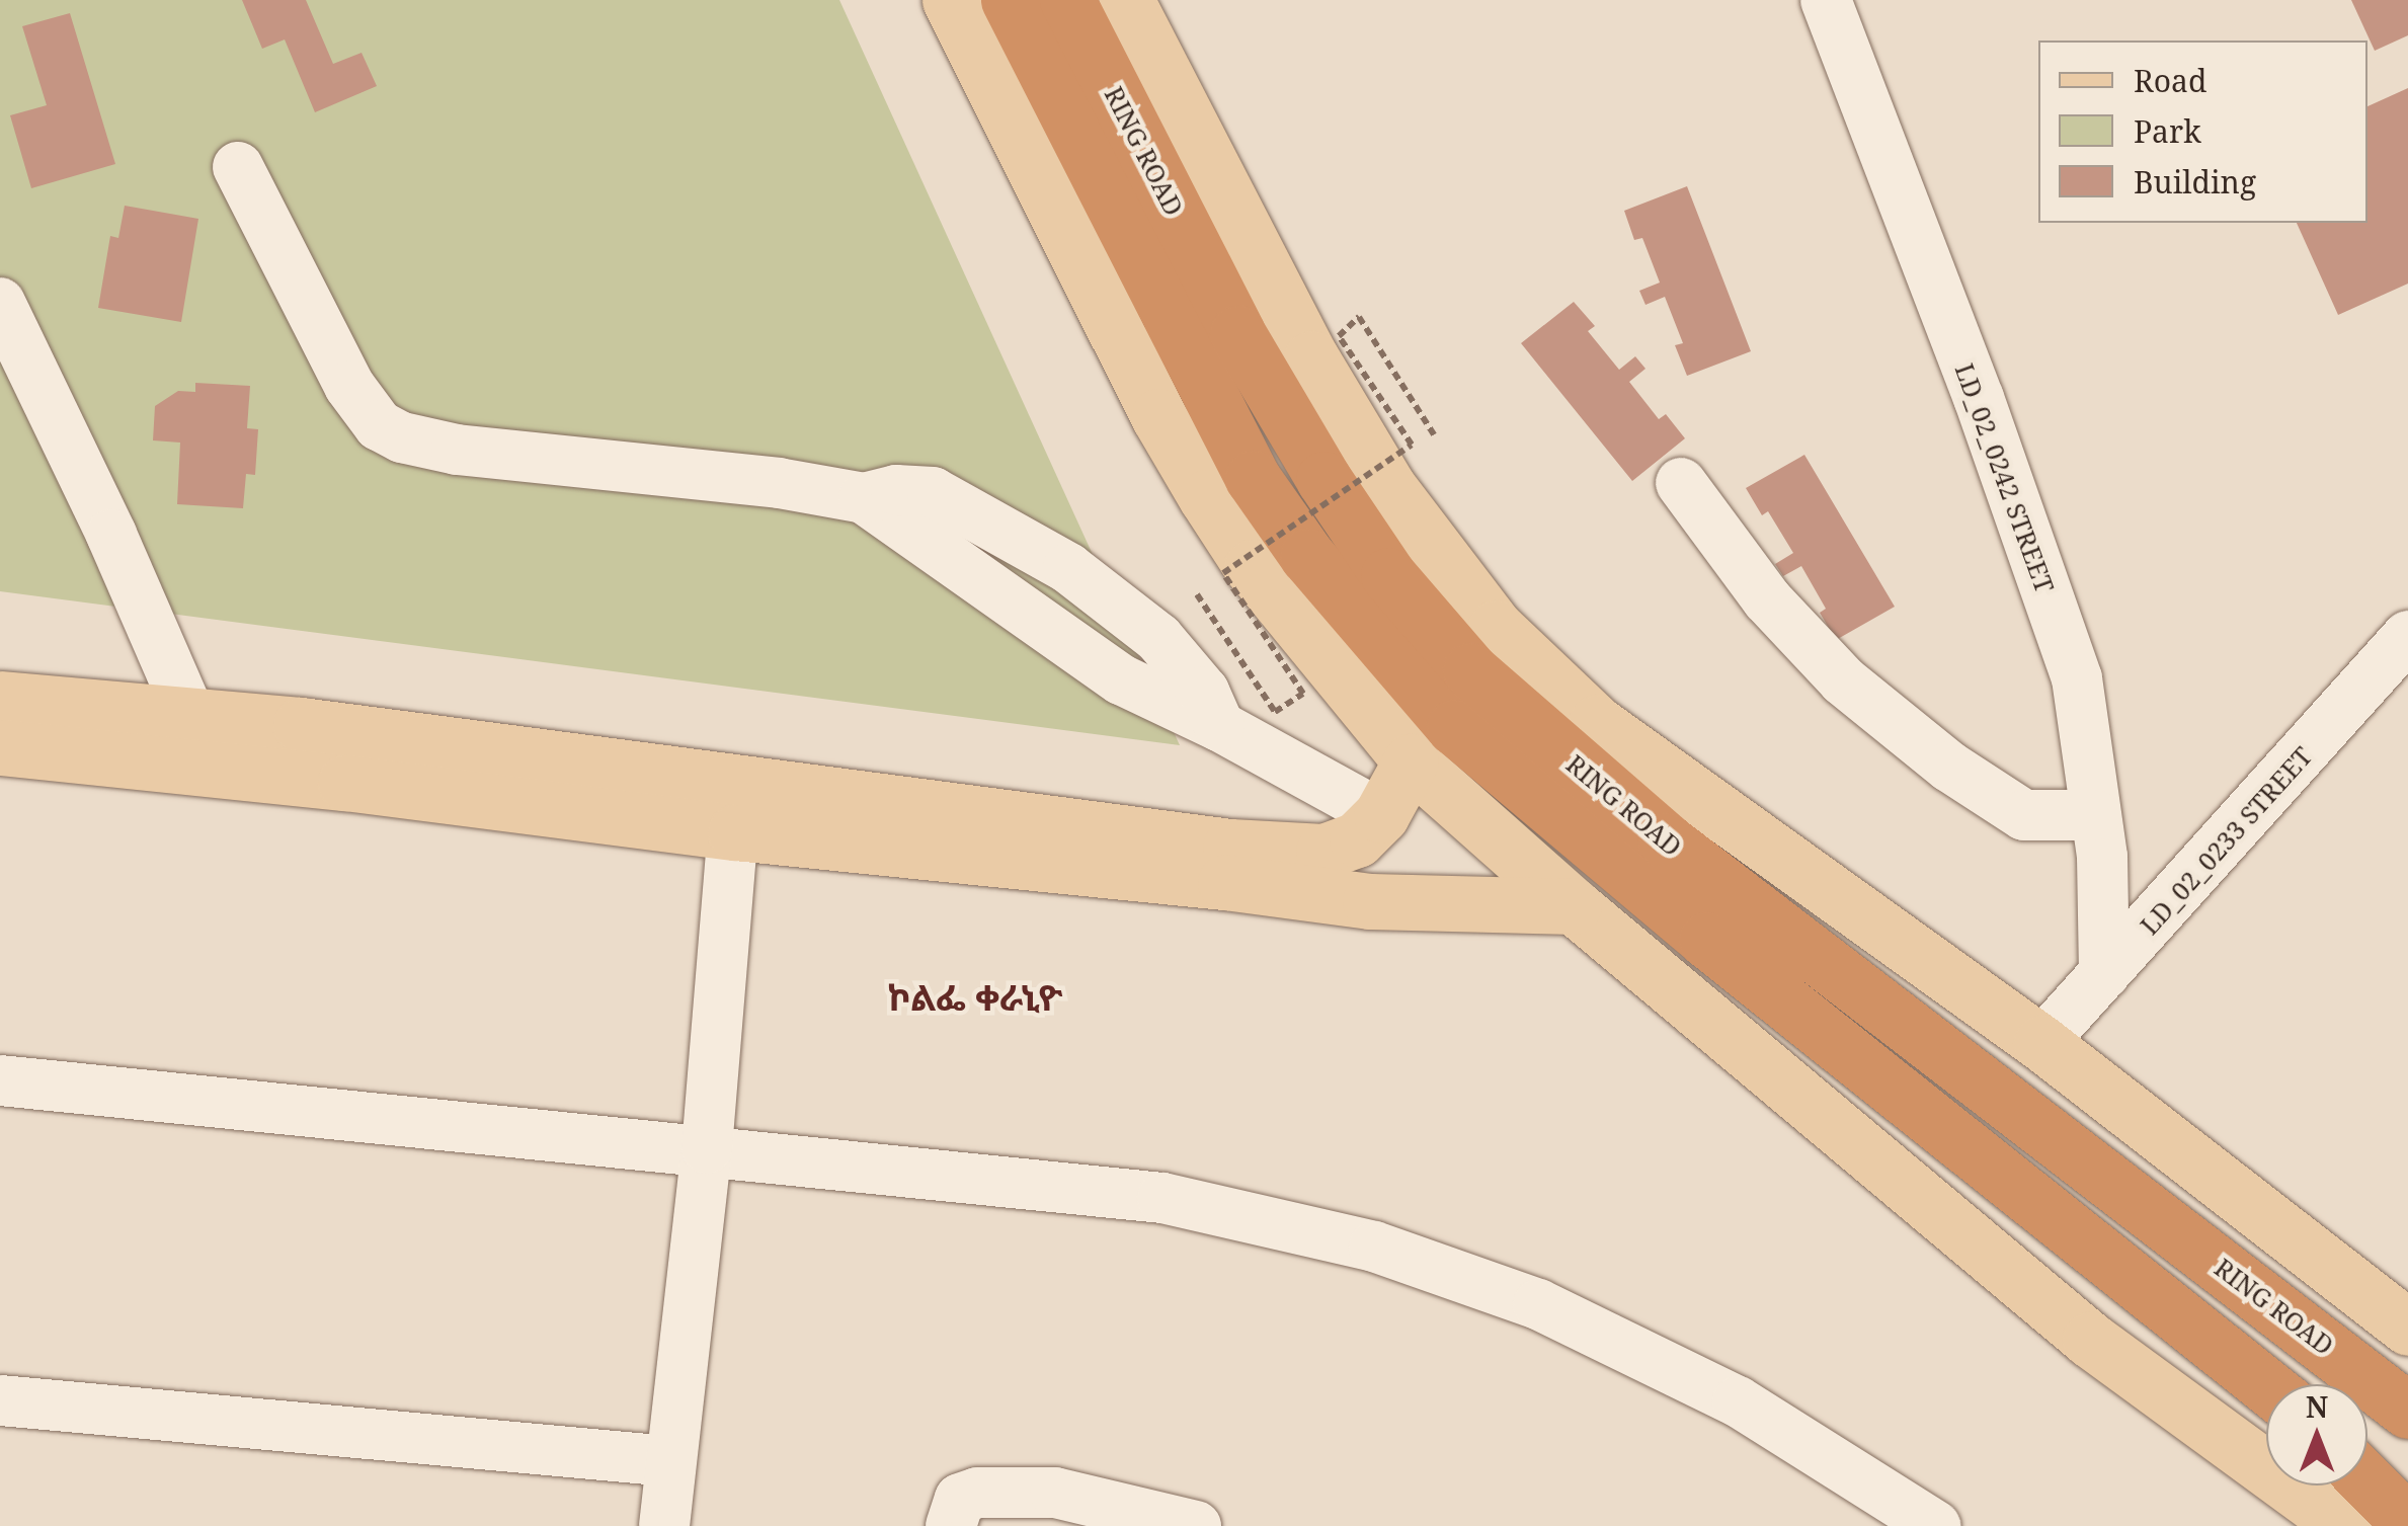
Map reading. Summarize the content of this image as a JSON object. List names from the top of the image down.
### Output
{
  "streets": {
    "highway": ["RING ROAD"],
    "street": ["LD_02_0242 STREET", "LD_02_0233 STREET"]
  },
  "crossings": [
    ["LD_02_0242 STREET", "LD_02_0233 STREET"]
  ],
  "districts": ["ኮልፌ ቀራኒዮ"],
  "legend": ["Road", "Park", "Building"],
  "north": "top"
}
